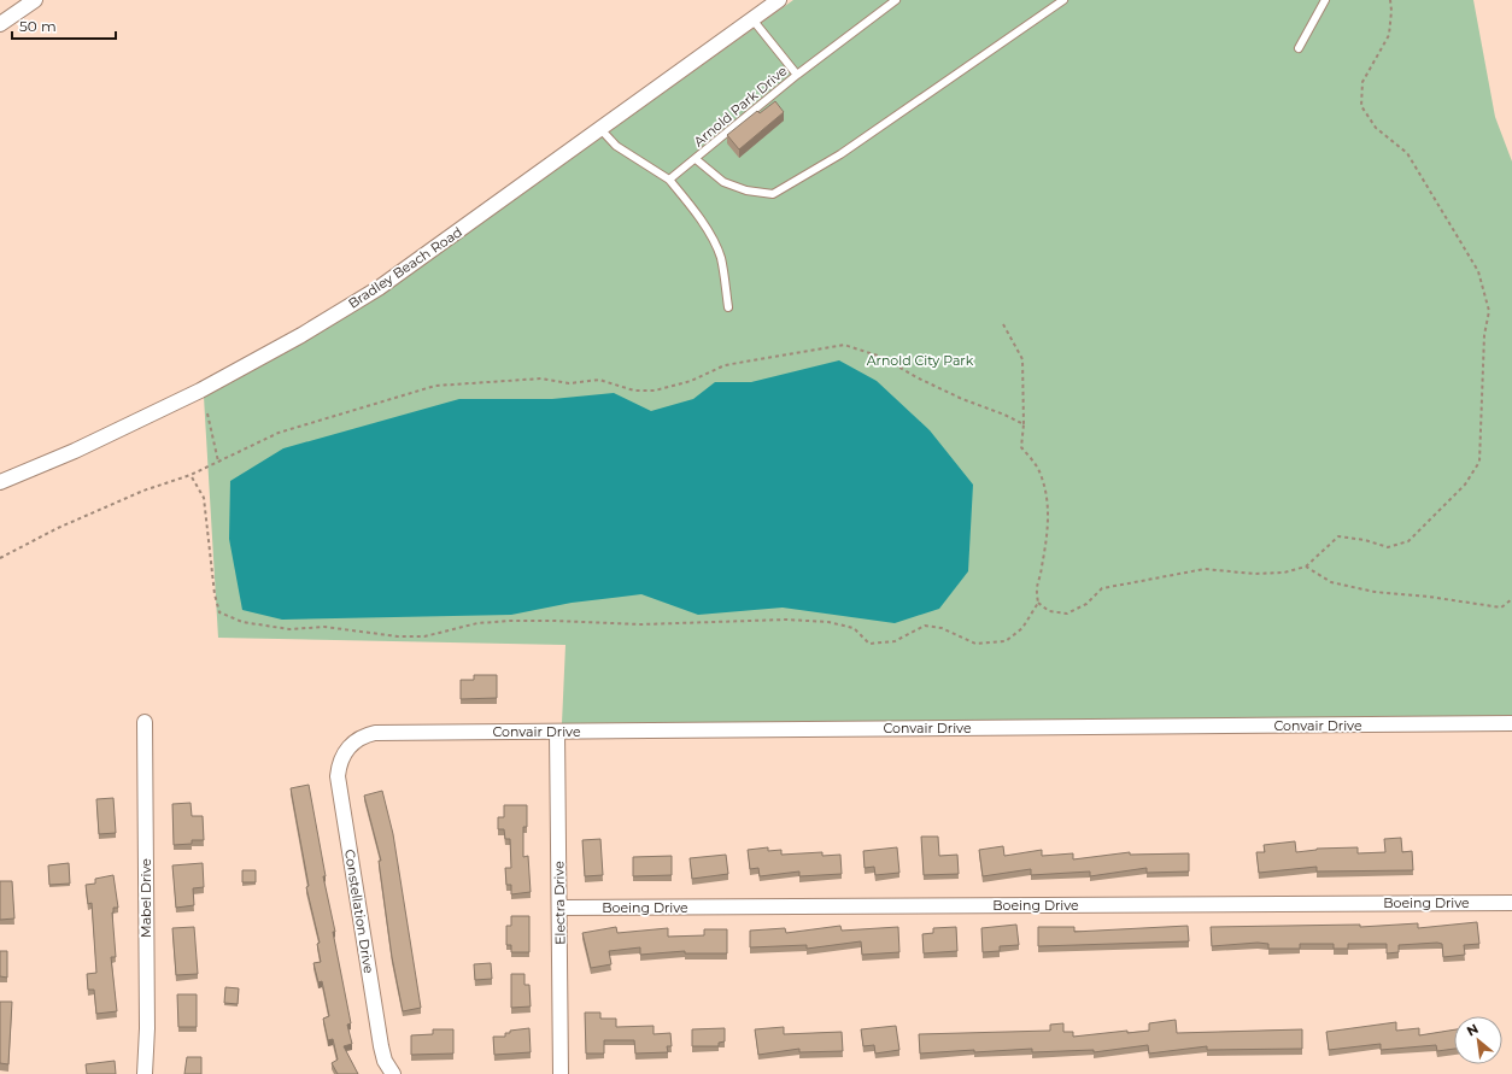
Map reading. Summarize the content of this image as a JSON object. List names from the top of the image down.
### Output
{
  "streets": {
    "street": [
      "Bradley Beach Road",
      "Convair Drive",
      "Mabel Drive",
      "Electra Drive",
      "Boeing Drive",
      "Constellation Drive"
    ],
    "lane": ["Arnold Park Drive"]
  },
  "crossings": [
    ["Convair Drive", "Electra Drive"],
    ["Convair Drive", "Constellation Drive"],
    ["Electra Drive", "Boeing Drive"]
  ],
  "parks": ["Arnold City Park"],
  "scale_bar": "50 m",
  "north": "top left"
}
